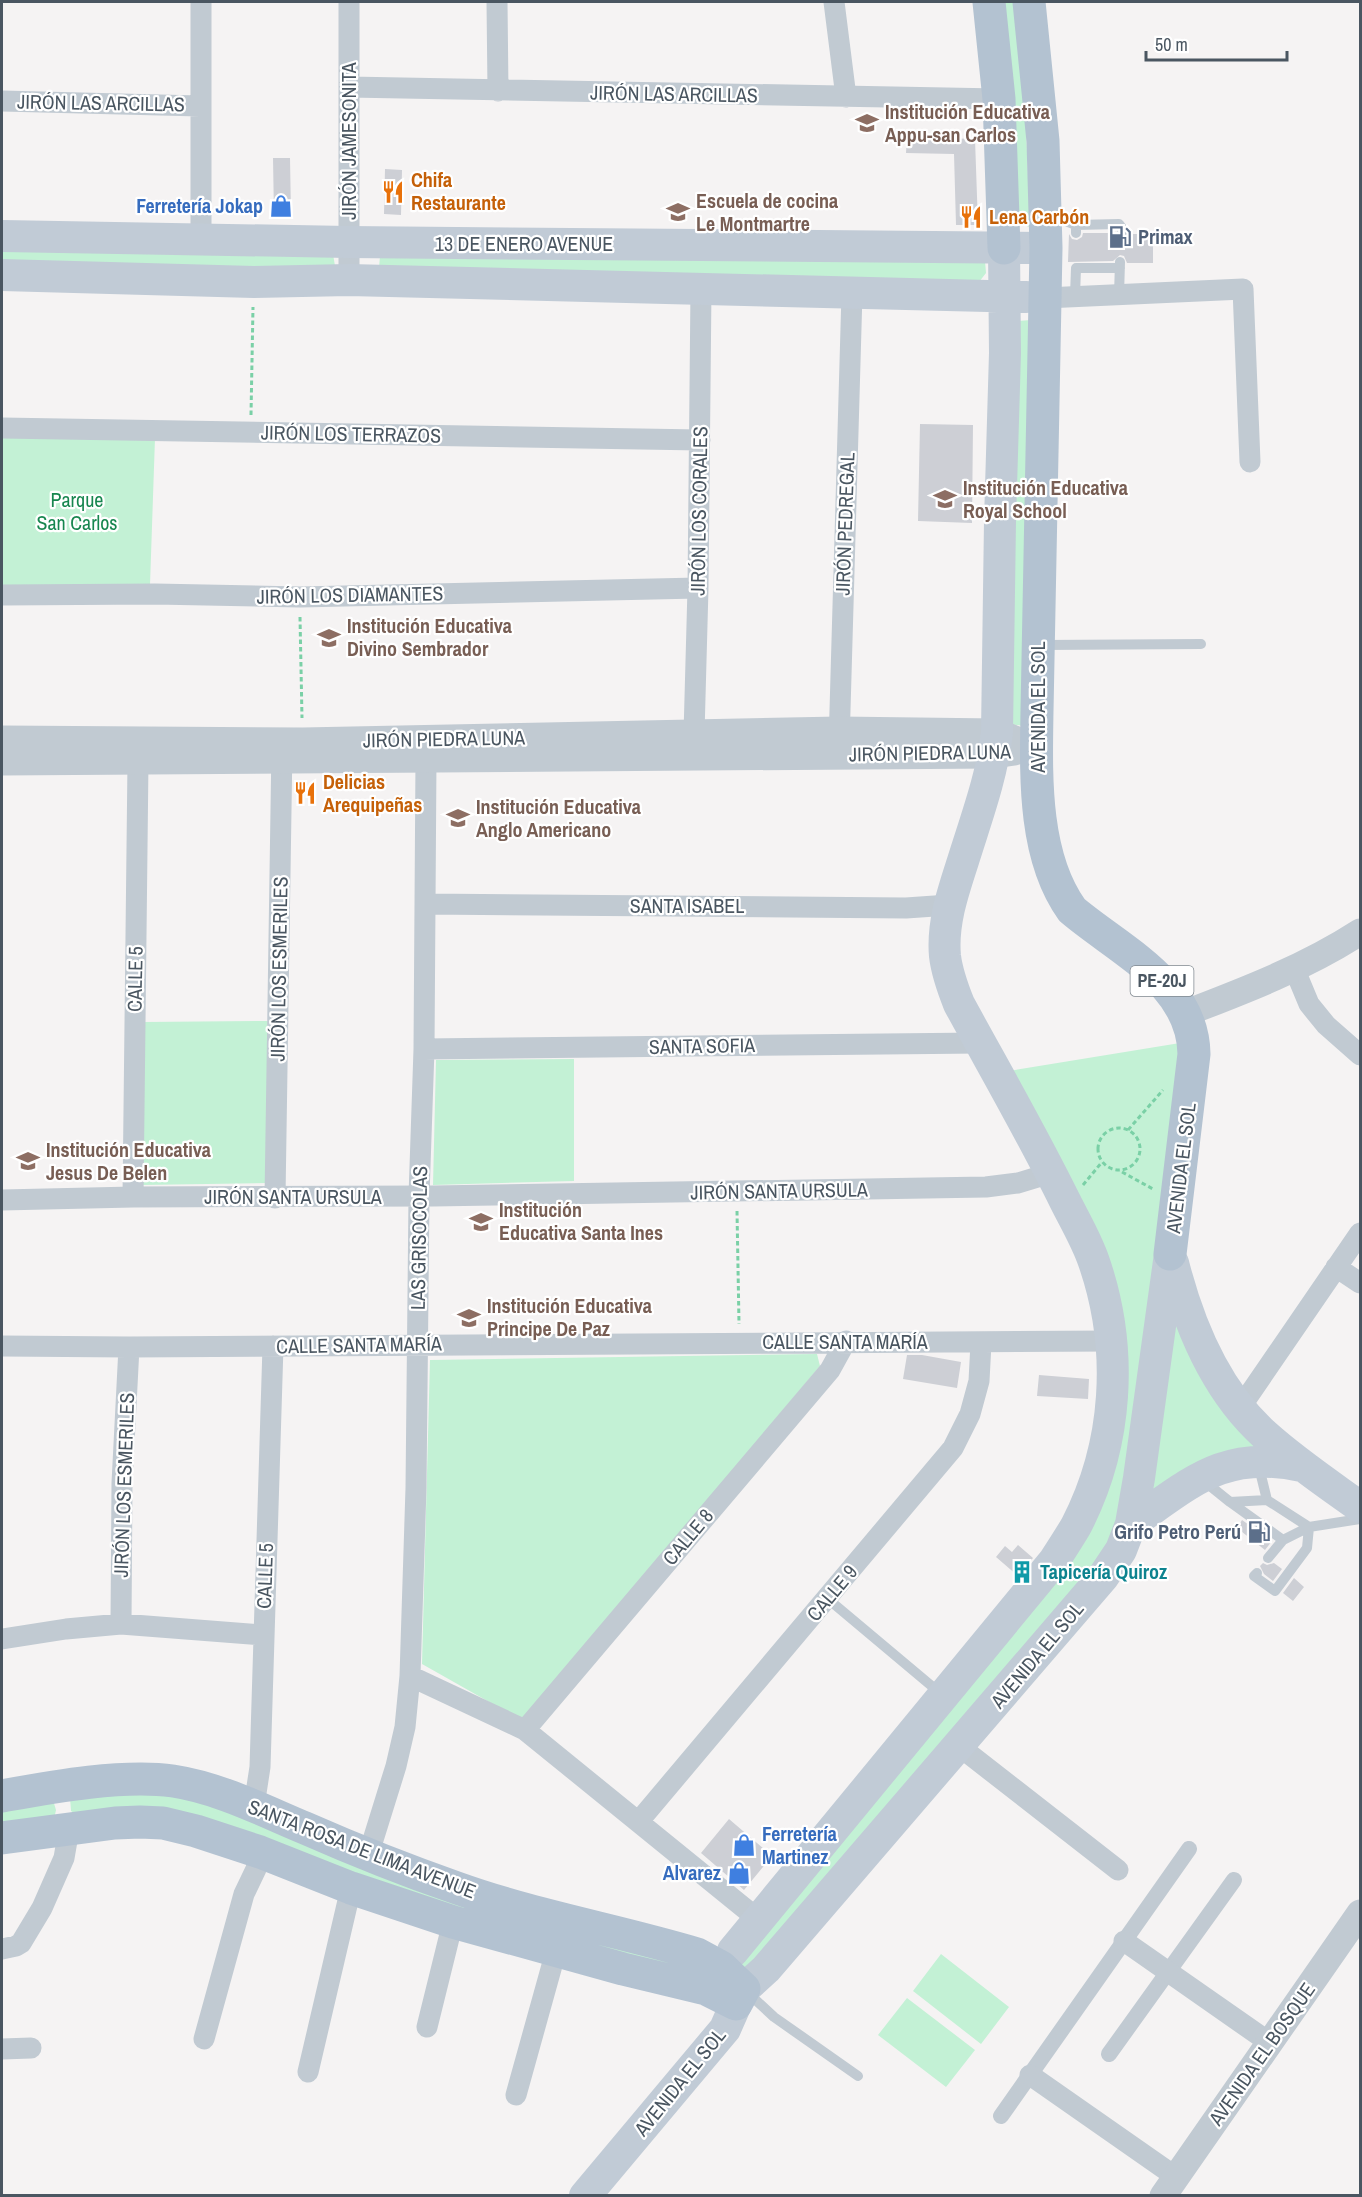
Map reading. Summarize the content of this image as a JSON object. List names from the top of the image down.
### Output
{
  "streets": {
    "main road": [
      "13 DE ENERO AVENUE",
      "AVENIDA EL SOL",
      "PE-20J",
      "SANTA ROSA DE LIMA AVENUE"
    ],
    "street": [
      "JIRÓN LAS ARCILLAS",
      "JIRÓN JAMESONITA",
      "JIRÓN LOS TERRAZOS",
      "JIRÓN LOS CORALES",
      "JIRÓN PEDREGAL",
      "JIRÓN LOS DIAMANTES",
      "JIRÓN PIEDRA LUNA",
      "SANTA ISABEL",
      "JIRÓN LOS ESMERILES",
      "CALLE 5",
      "SANTA SOFIA",
      "JIRÓN SANTA URSULA",
      "LAS GRISOCOLAS",
      "CALLE SANTA MARÍA",
      "CALLE 8",
      "CALLE 9",
      "AVENIDA EL BOSQUE"
    ]
  },
  "crossings": [
    ["JIRÓN LAS ARCILLAS", "JIRÓN JAMESONITA"],
    ["JIRÓN LAS ARCILLAS", "AVENIDA EL SOL"],
    ["JIRÓN JAMESONITA", "13 DE ENERO AVENUE"],
    ["13 DE ENERO AVENUE", "JIRÓN LOS CORALES"],
    ["13 DE ENERO AVENUE", "JIRÓN PEDREGAL"],
    ["13 DE ENERO AVENUE", "AVENIDA EL SOL"],
    ["JIRÓN LOS TERRAZOS", "JIRÓN LOS CORALES"],
    ["JIRÓN LOS CORALES", "JIRÓN LOS DIAMANTES"],
    ["JIRÓN LOS CORALES", "JIRÓN PIEDRA LUNA"],
    ["JIRÓN PEDREGAL", "JIRÓN PIEDRA LUNA"],
    ["AVENIDA EL SOL", "JIRÓN PIEDRA LUNA"],
    ["AVENIDA EL SOL", "SANTA ISABEL"],
    ["AVENIDA EL SOL", "PE-20J"],
    ["AVENIDA EL SOL", "SANTA SOFIA"],
    ["AVENIDA EL SOL", "JIRÓN SANTA URSULA"],
    ["AVENIDA EL SOL", "CALLE SANTA MARÍA"],
    ["AVENIDA EL SOL", "SANTA ROSA DE LIMA AVENUE"],
    ["JIRÓN PIEDRA LUNA", "JIRÓN LOS ESMERILES"],
    ["JIRÓN PIEDRA LUNA", "CALLE 5"],
    ["JIRÓN PIEDRA LUNA", "LAS GRISOCOLAS"],
    ["SANTA ISABEL", "LAS GRISOCOLAS"],
    ["JIRÓN LOS ESMERILES", "JIRÓN SANTA URSULA"],
    ["JIRÓN LOS ESMERILES", "CALLE SANTA MARÍA"],
    ["CALLE 5", "JIRÓN SANTA URSULA"],
    ["CALLE 5", "CALLE SANTA MARÍA"],
    ["CALLE 5", "SANTA ROSA DE LIMA AVENUE"],
    ["SANTA SOFIA", "LAS GRISOCOLAS"],
    ["JIRÓN SANTA URSULA", "LAS GRISOCOLAS"],
    ["LAS GRISOCOLAS", "CALLE SANTA MARÍA"],
    ["LAS GRISOCOLAS", "SANTA ROSA DE LIMA AVENUE"],
    ["CALLE SANTA MARÍA", "CALLE 8"],
    ["CALLE SANTA MARÍA", "CALLE 9"]
  ],
  "parks": ["Parque San Carlos"],
  "places": {
    "school or university": [
      "Institución Educativa Appu-san Carlos",
      "Escuela de cocina Le Montmartre",
      "Institución Educativa Royal School",
      "Institución Educativa Divino Sembrador",
      "Institución Educativa Anglo Americano",
      "Institución Educativa Jesus De Belen",
      "Institución Educativa Santa Ines",
      "Institución Educativa Principe De Paz"
    ],
    "restaurant": ["Chifa Restaurante", "Lena Carbón", "Delicias Arequipeñas"],
    "shop": ["Ferretería Jokap", "Ferretería Martinez", "Alvarez"],
    "fuel station": ["Primax", "Grifo Petro Perú"],
    "building": ["Tapicería Quiroz"]
  },
  "scale_bar": "50 m"
}
